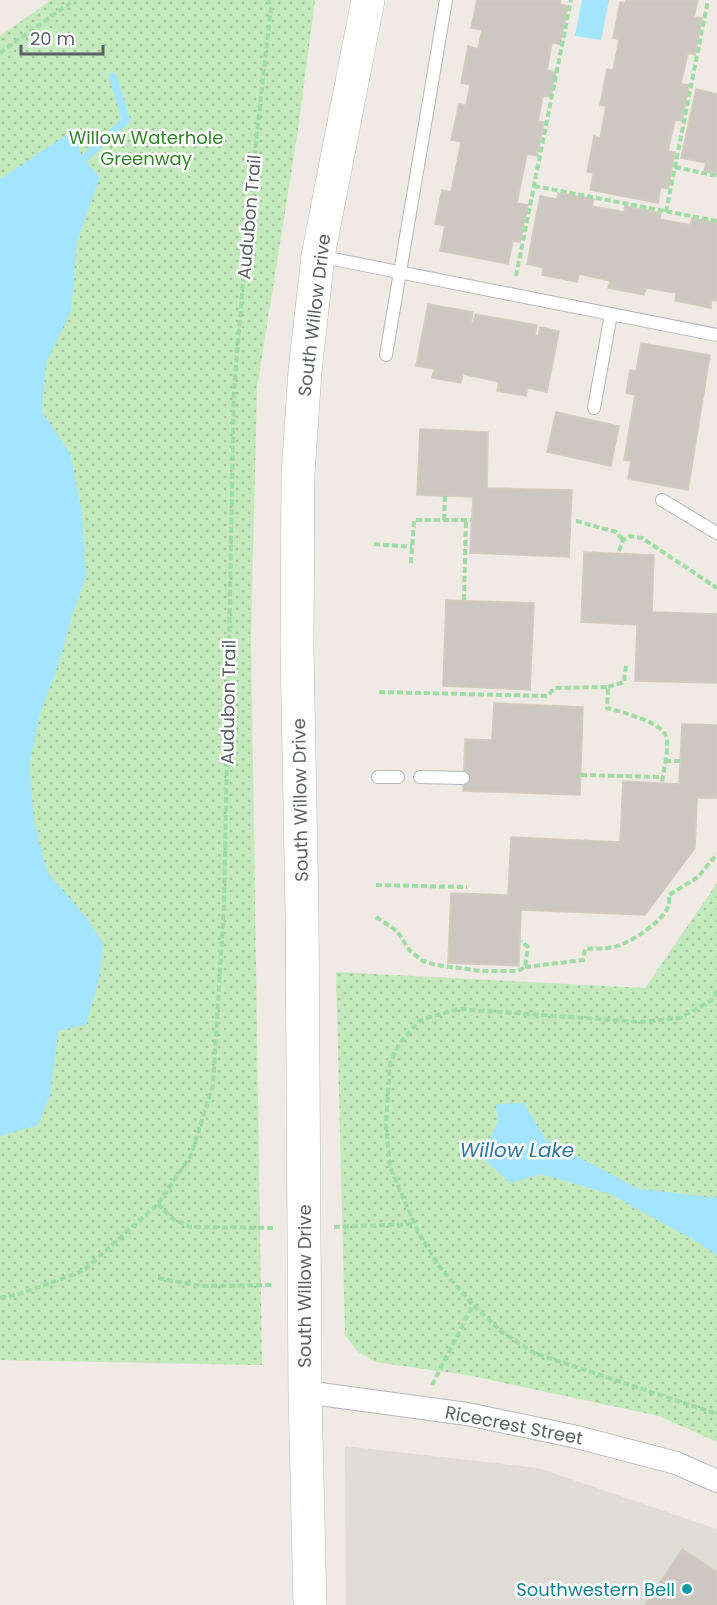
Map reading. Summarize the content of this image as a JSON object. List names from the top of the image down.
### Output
{
  "streets": {
    "street": ["South Willow Drive", "Ricecrest Street"],
    "path": ["Audubon Trail"]
  },
  "crossings": [
    ["South Willow Drive", "Ricecrest Street"]
  ],
  "water": ["Willow Lake"],
  "parks": ["Willow Waterhole Greenway"],
  "places": ["Southwestern Bell"],
  "scale_bar": "20 m"
}
